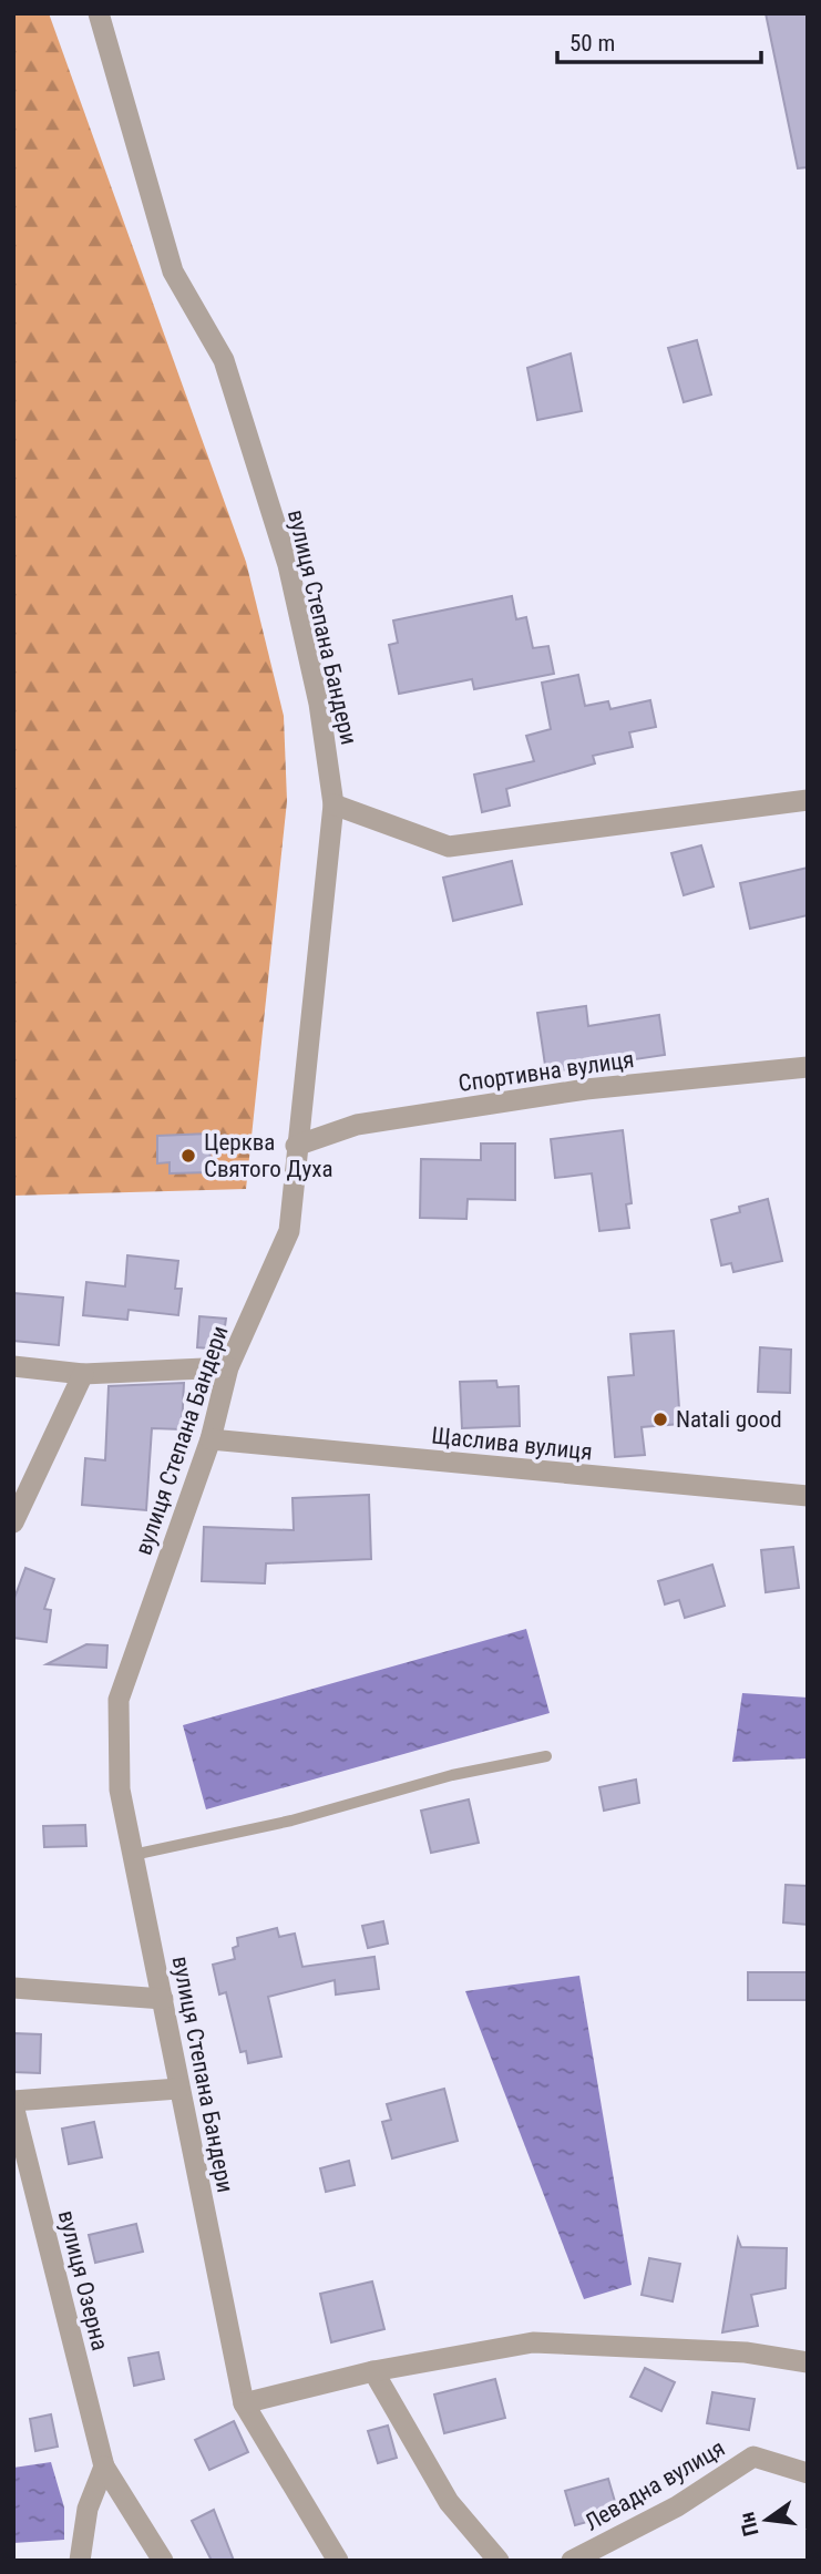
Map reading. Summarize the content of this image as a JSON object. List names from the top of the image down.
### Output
{
  "streets": {
    "street": [
      "вулиця Степана Бандери",
      "Спортивна вулиця",
      "Щаслива вулиця",
      "вулиця Озерна",
      "Левадна вулиця"
    ]
  },
  "crossings": [
    ["вулиця Степана Бандери", "Спортивна вулиця"],
    ["вулиця Степана Бандери", "Щаслива вулиця"],
    ["вулиця Степана Бандери", "вулиця Озерна"]
  ],
  "places": ["Церква Святого Духа", "Natali good"],
  "scale_bar": "50 m",
  "north": "left"
}
